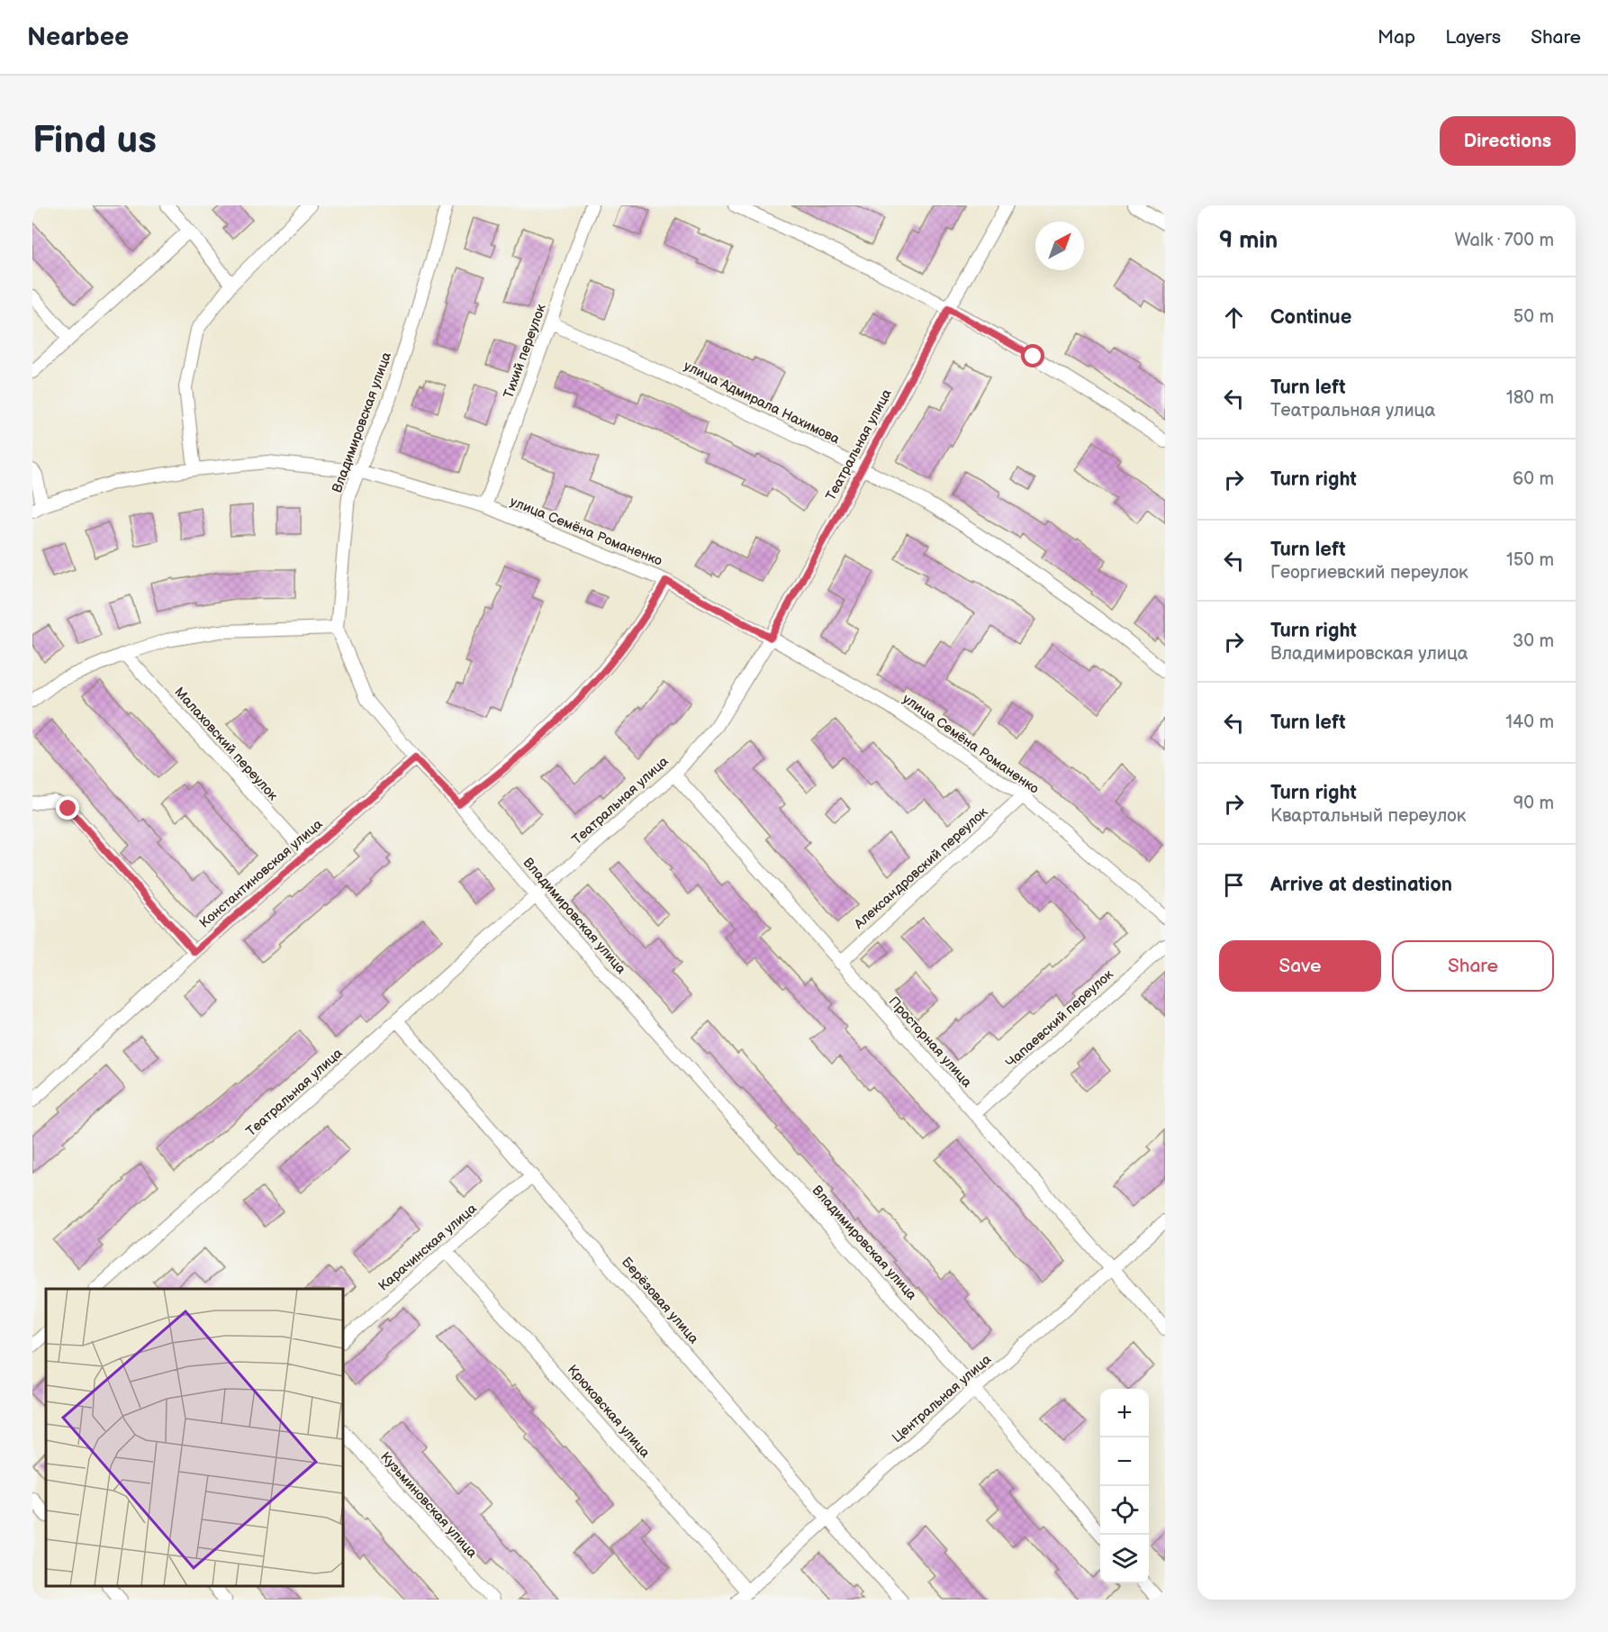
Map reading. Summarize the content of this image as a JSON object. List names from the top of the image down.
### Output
{
  "streets": {
    "street": [
      "Тихий переулок",
      "улица Адмирала Нахимова",
      "Владимировская улица",
      "Театральная улица",
      "улица Семёна Романенко",
      "Малаховский переулок",
      "Александровский переулок",
      "Константиновская улица",
      "Чапаевский переулок",
      "Просторная улица",
      "Карачинская улица",
      "Берёзовая улица",
      "Центральная улица",
      "Крюковская улица",
      "Кузьминовская улица"
    ]
  },
  "crossings": [
    ["Тихий переулок", "улица Адмирала Нахимова"],
    ["Тихий переулок", "улица Семёна Романенко"],
    ["улица Адмирала Нахимова", "Театральная улица"],
    ["Владимировская улица", "Театральная улица"],
    ["Владимировская улица", "улица Семёна Романенко"],
    ["Владимировская улица", "Константиновская улица"],
    ["Владимировская улица", "Центральная улица"],
    ["Театральная улица", "улица Семёна Романенко"],
    ["Театральная улица", "Просторная улица"],
    ["Театральная улица", "Берёзовая улица"],
    ["улица Семёна Романенко", "Александровский переулок"],
    ["Малаховский переулок", "Константиновская улица"],
    ["Александровский переулок", "Просторная улица"],
    ["Чапаевский переулок", "Просторная улица"],
    ["Просторная улица", "Центральная улица"],
    ["Карачинская улица", "Берёзовая улица"],
    ["Карачинская улица", "Крюковская улица"],
    ["Берёзовая улица", "Центральная улица"],
    ["Центральная улица", "Крюковская улица"]
  ],
  "north": "top right",
  "page": {
    "header": "Nearbee",
    "nav": ["Map", "Layers", "Share"],
    "buttons": [
      "Directions",
      ["Save", "Share"]
    ],
    "title": "Find us",
    "heading": ["9 min", "Walk · 700 m"],
    "list": [
      ["Continue", "50 m"],
      ["Turn left", "Театральная улица", "180 m"],
      ["Turn right", "60 m"],
      ["Turn left", "Георгиевский переулок", "150 m"],
      ["Turn right", "Владимировская улица", "30 m"],
      ["Turn left", "140 m"],
      ["Turn right", "Квартальный переулок", "90 m"],
      "Arrive at destination"
    ],
    "map_buttons": ["+", "−"]
  }
}
